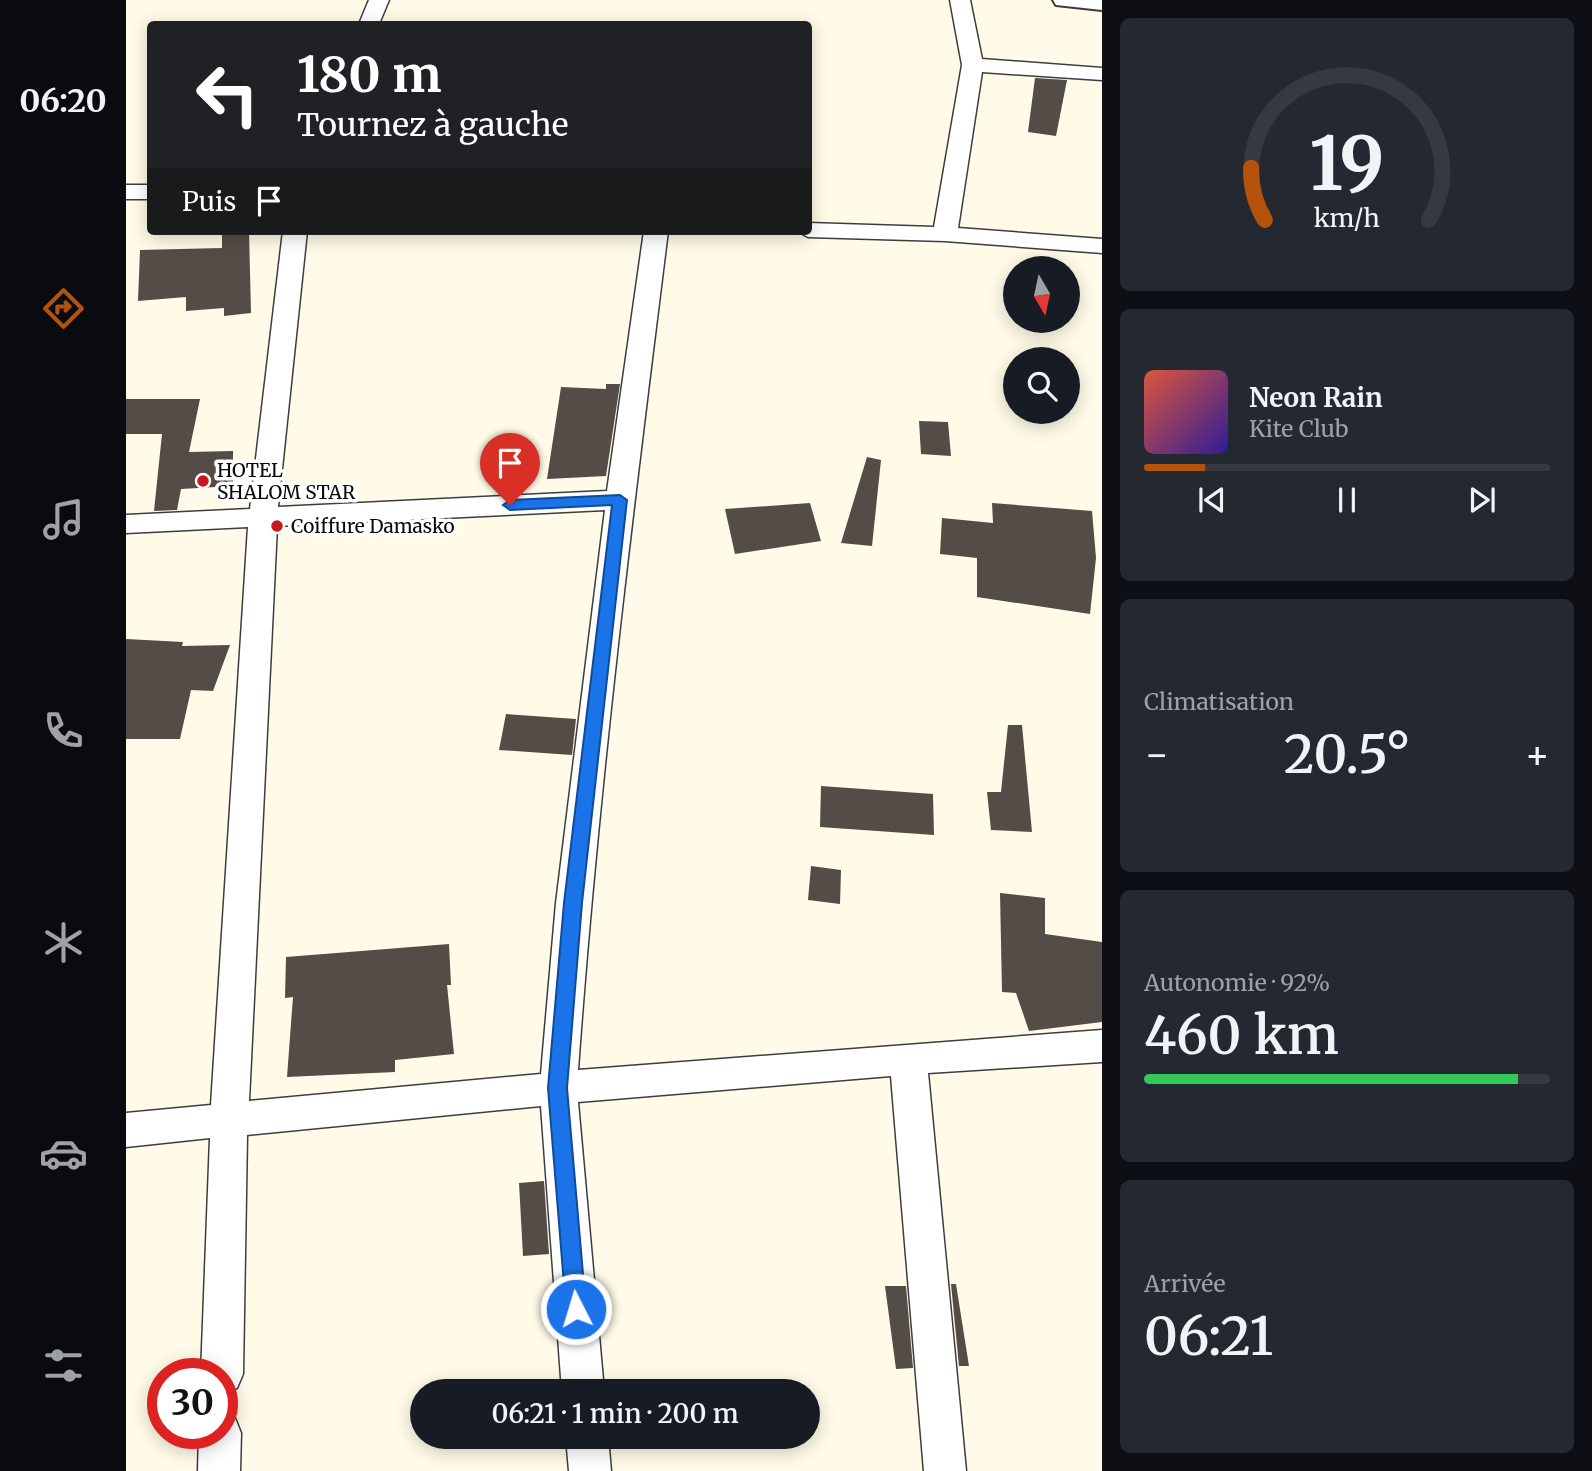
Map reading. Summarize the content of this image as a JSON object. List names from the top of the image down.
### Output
{
  "places": ["HOTEL SHALOM STAR", "Coiffure Damasko"],
  "north": "bottom",
  "page": {
    "tabs": "06:20",
    "turn": ["180 m", "Tournez à gauche"],
    "then": "Puis",
    "song": ["Neon Rain", "Kite Club"],
    "tile": [
      "Climatisation",
      ["Autonomie · 92%", "460 km"],
      ["Arrivée", "06:21"]
    ],
    "heat": ["−", "20.5°", "+"],
    "limit": "30",
    "trip": "06:21 · 1 min · 200 m",
    "gauge": ["19", "km/h"]
  }
}
